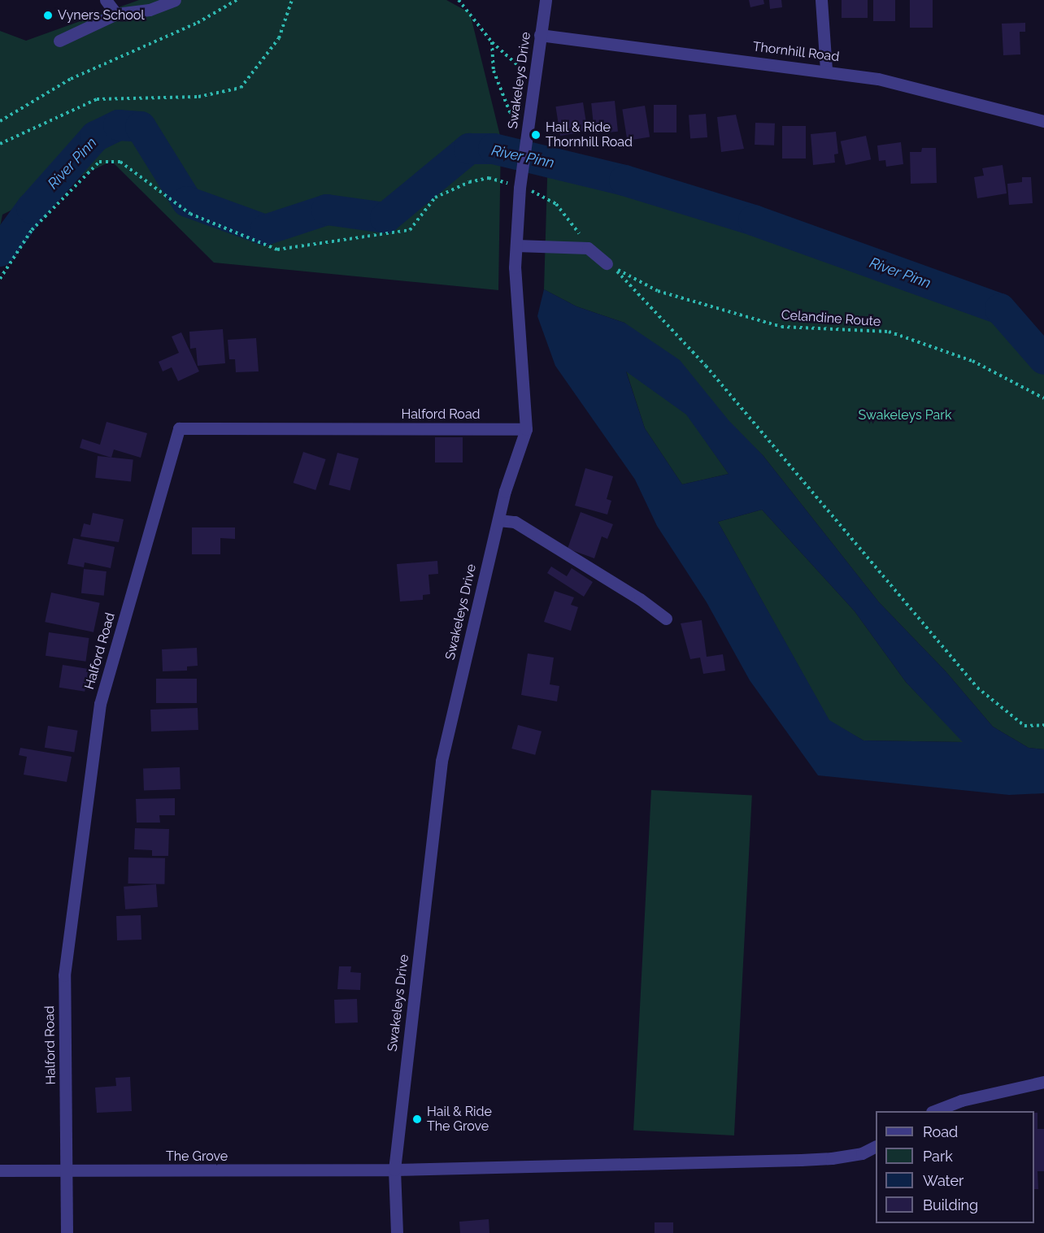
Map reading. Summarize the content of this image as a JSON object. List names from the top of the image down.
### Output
{
  "streets": {
    "street": [
      "Thornhill Road",
      "Swakeleys Drive",
      "Halford Road",
      "The Grove"
    ],
    "path": ["Celandine Route"]
  },
  "crossings": [
    ["Thornhill Road", "Swakeleys Drive"],
    ["Swakeleys Drive", "Halford Road"],
    ["Swakeleys Drive", "The Grove"],
    ["Halford Road", "The Grove"]
  ],
  "water": ["River Pinn"],
  "parks": ["Swakeleys Park"],
  "places": ["Vyners School", "Hail & Ride Thornhill Road", "Hail & Ride The Grove"],
  "legend": [
    "Road",
    "Park",
    "Water",
    "Building"
  ]
}
